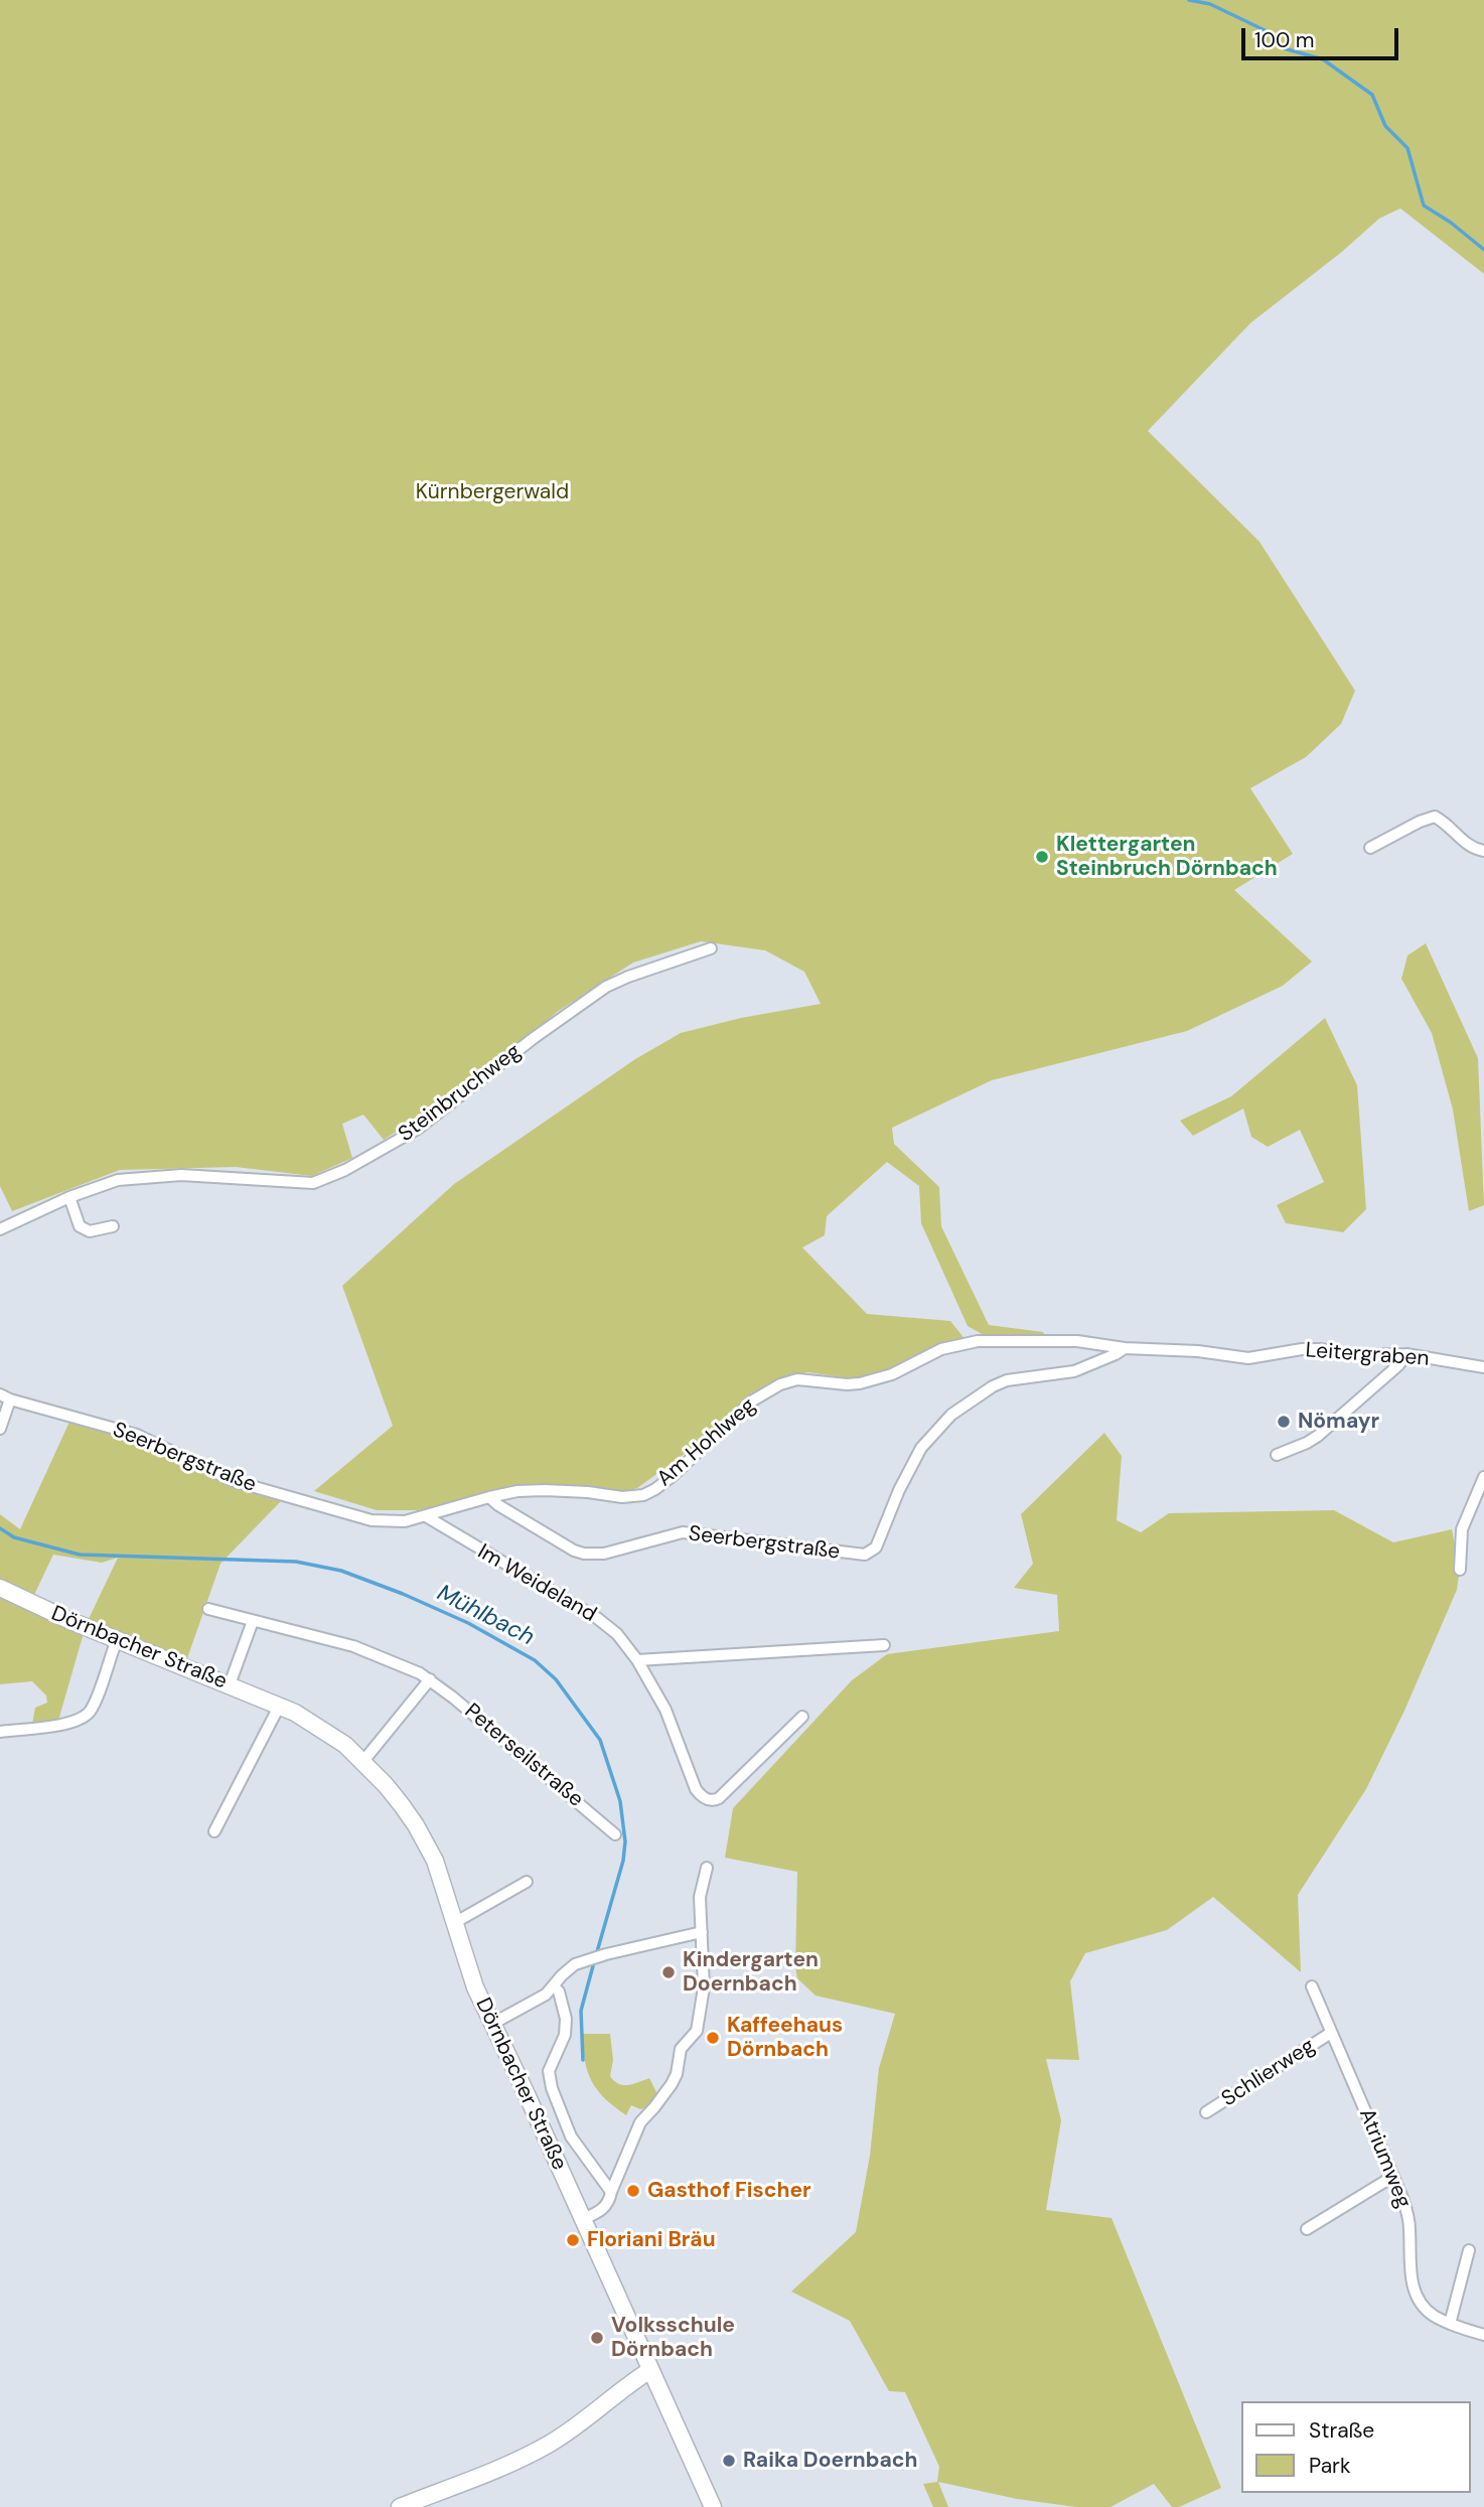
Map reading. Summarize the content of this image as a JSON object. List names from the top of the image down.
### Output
{
  "streets": {
    "street": [
      "Steinbruchweg",
      "Leitergraben",
      "Am Hohlweg",
      "Seerbergstraße",
      "Im Weideland",
      "Dörnbacher Straße",
      "Peterseilstraße",
      "Schlierweg",
      "Atriumweg"
    ]
  },
  "crossings": [
    ["Leitergraben", "Am Hohlweg"],
    ["Leitergraben", "Seerbergstraße"],
    ["Am Hohlweg", "Seerbergstraße"],
    ["Seerbergstraße", "Im Weideland"],
    ["Schlierweg", "Atriumweg"]
  ],
  "water": ["Mühlbach"],
  "parks": ["Kürnbergerwald"],
  "places": [
    "Klettergarten Steinbruch Dörnbach",
    "Nömayr",
    "Kindergarten Doernbach",
    "Kaffeehaus Dörnbach",
    "Gasthof Fischer",
    "Floriani Bräu",
    "Volksschule Dörnbach",
    "Raika Doernbach"
  ],
  "legend": ["Straße", "Park"],
  "scale_bar": "100 m"
}
